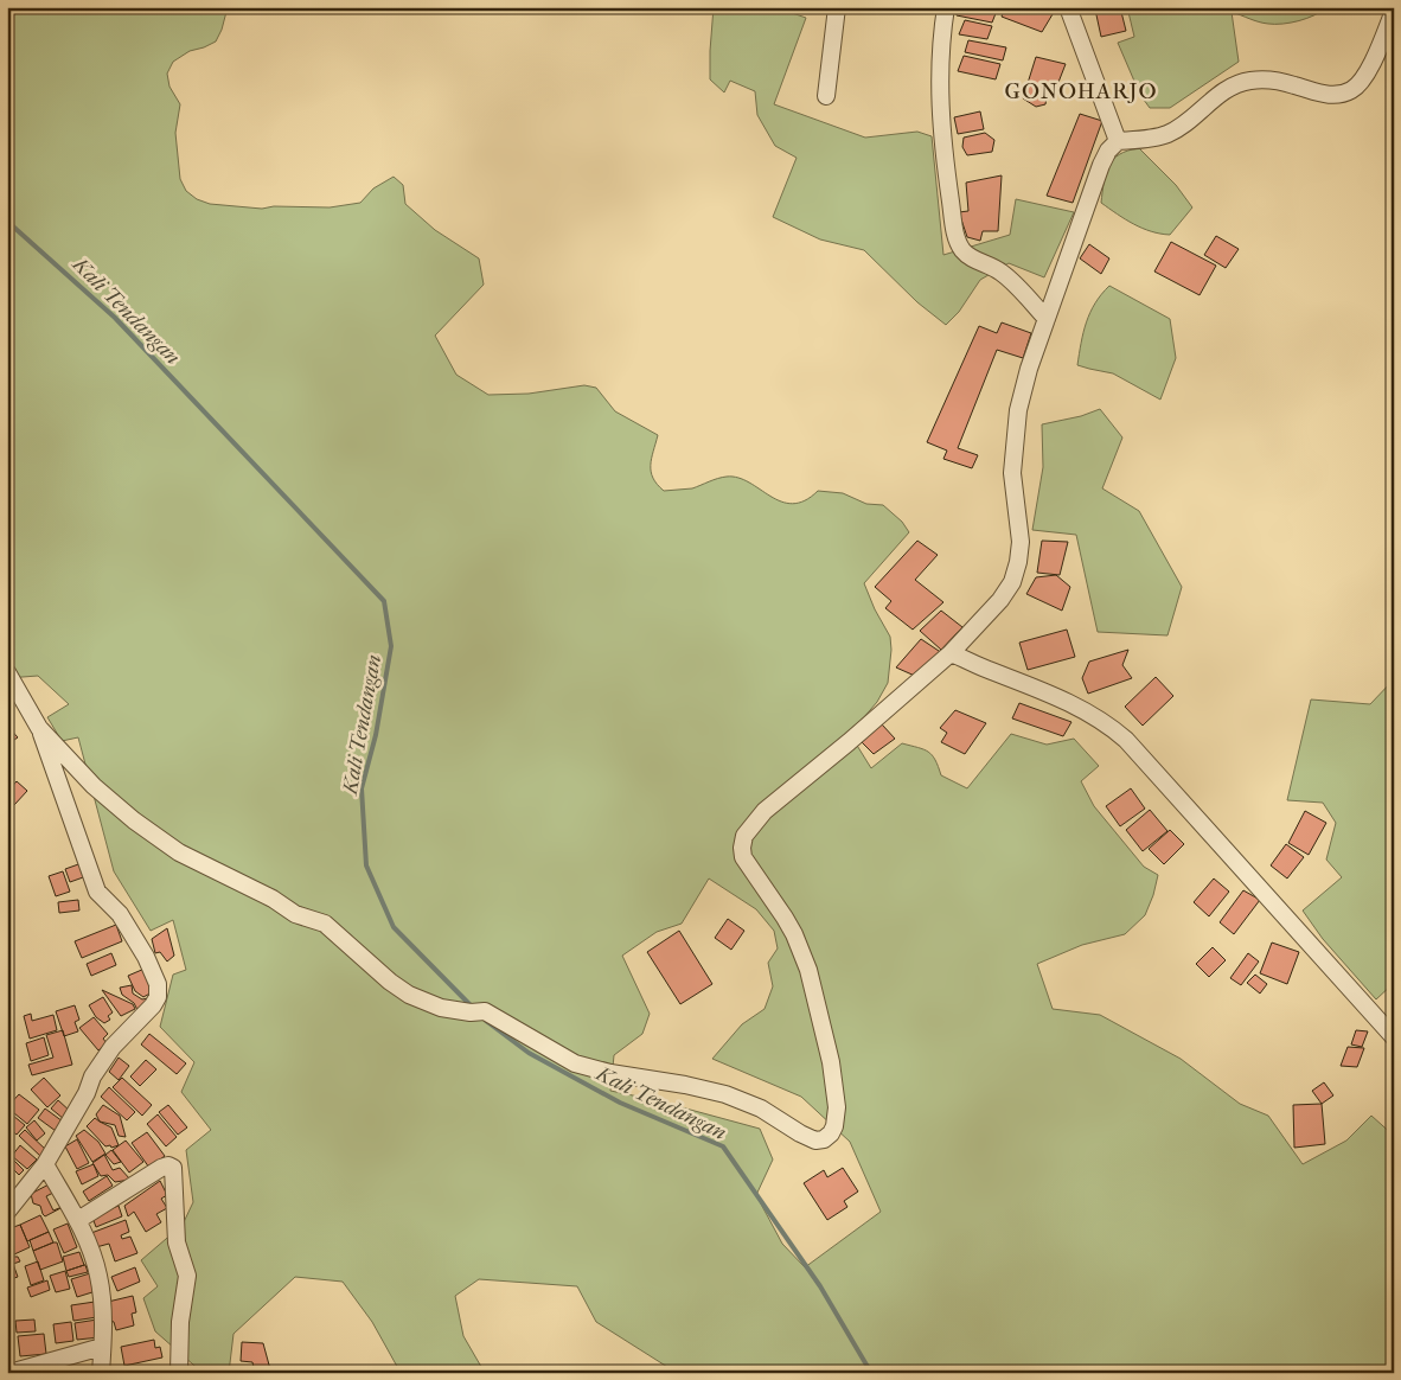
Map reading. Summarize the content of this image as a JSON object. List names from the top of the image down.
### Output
{
  "districts": ["GONOHARJO"],
  "water": ["Kali Tendangan"]
}
